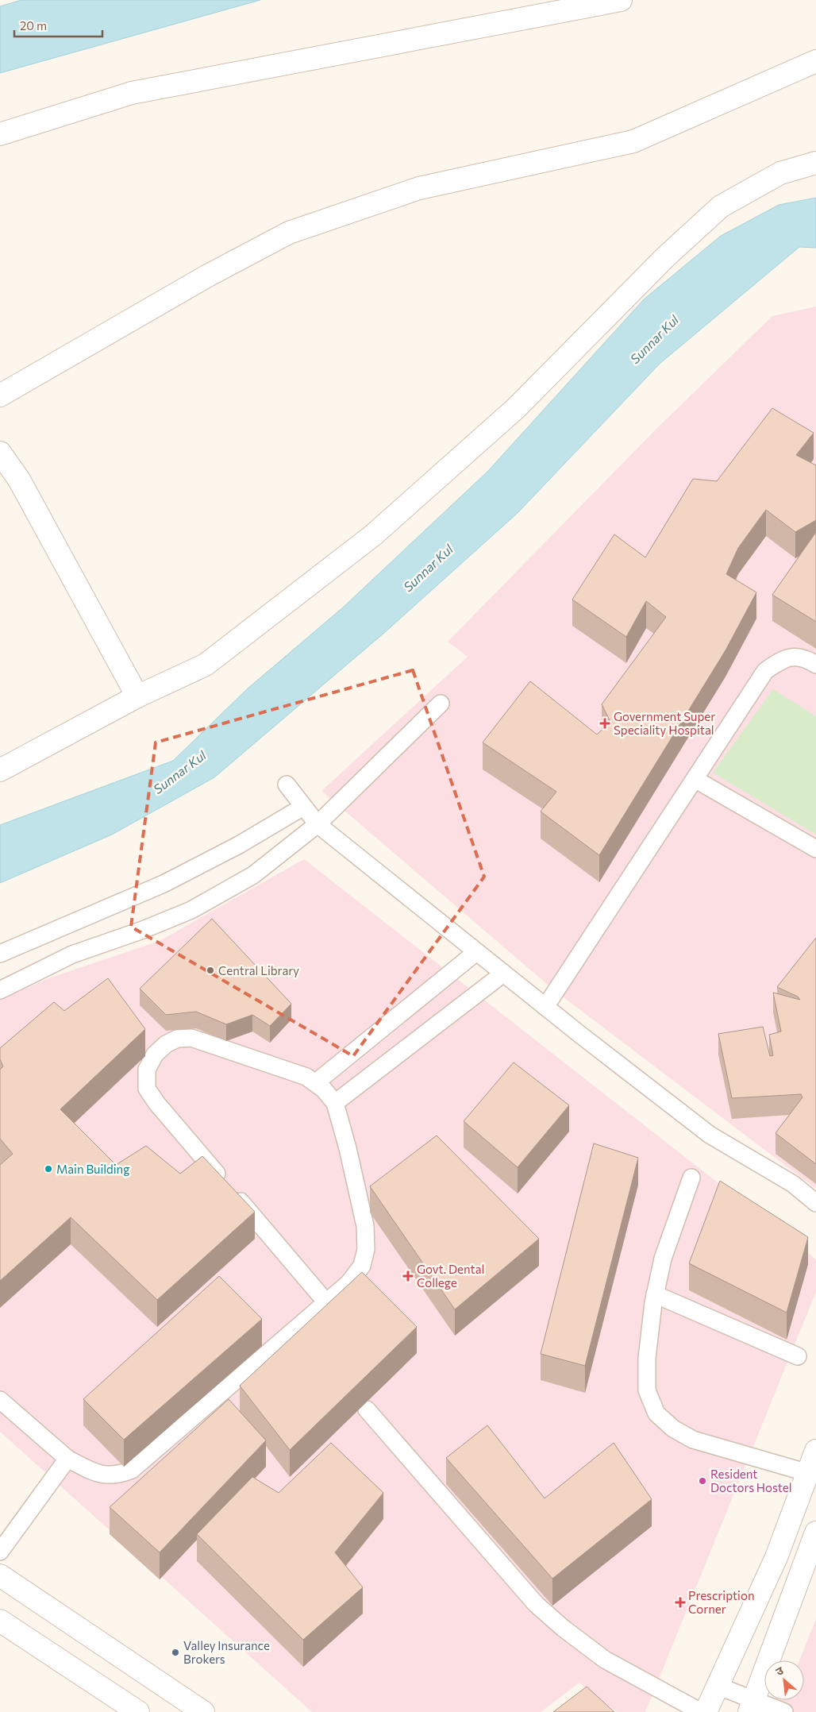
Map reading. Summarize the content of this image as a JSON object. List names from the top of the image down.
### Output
{
  "water": ["Sunnar Kul"],
  "places": {
    "health": ["Government Super Speciality Hospital", "Govt. Dental College", "Prescription Corner"],
    "other": [
      "Central Library",
      "Main Building",
      "Resident Doctors Hostel",
      "Valley Insurance Brokers"
    ]
  },
  "scale_bar": "20 m",
  "north": "top left"
}
